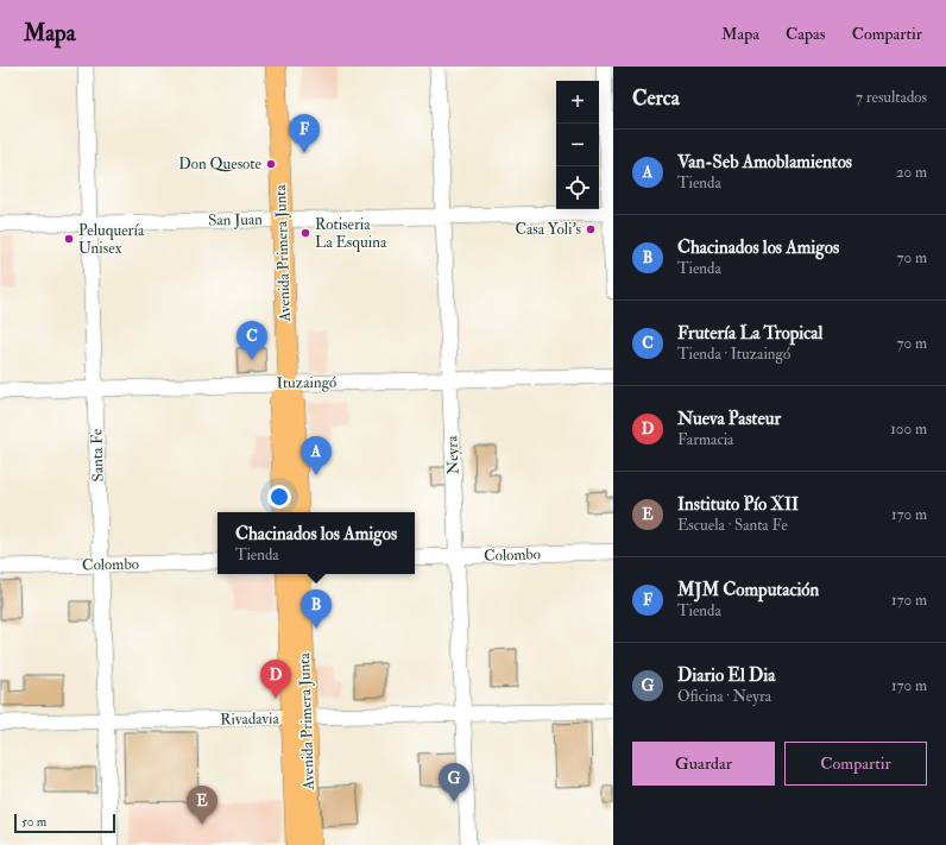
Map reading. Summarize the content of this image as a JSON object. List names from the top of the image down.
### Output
{
  "streets": {
    "main road": ["Avenida Primera Junta"],
    "street": [
      "San Juan",
      "Ituzaingó",
      "Santa Fe",
      "Neyra",
      "Colombo",
      "Rivadavia"
    ]
  },
  "crossings": [
    ["San Juan", "Avenida Primera Junta"],
    ["San Juan", "Santa Fe"],
    ["San Juan", "Neyra"],
    ["Avenida Primera Junta", "Ituzaingó"],
    ["Avenida Primera Junta", "Rivadavia"],
    ["Ituzaingó", "Santa Fe"],
    ["Ituzaingó", "Neyra"],
    ["Santa Fe", "Colombo"],
    ["Santa Fe", "Rivadavia"],
    ["Neyra", "Colombo"],
    ["Neyra", "Rivadavia"]
  ],
  "places": [
    "Don Quesote",
    "Casa Yoli's",
    "Rotiseria La Esquina",
    "Peluquería Unisex"
  ],
  "scale_bar": "50 m",
  "page": {
    "header": "Mapa",
    "nav": ["Mapa", "Capas", "Compartir"],
    "heading": ["Cerca", "7 resultados"],
    "map_buttons": ["+", "−"],
    "pins": [
      "F",
      "C",
      "A",
      "B",
      "D",
      "G",
      "E"
    ],
    "list": [
      {
        "mark": "A",
        "name": "Van-Seb Amoblamientos",
        "note": "Tienda",
        "value": "20 m"
      },
      {
        "mark": "B",
        "name": "Chacinados los Amigos",
        "note": "Tienda",
        "value": "70 m"
      },
      {
        "mark": "C",
        "name": "Frutería La Tropical",
        "note": "Tienda · Ituzaingó",
        "value": "70 m"
      },
      {
        "mark": "D",
        "name": "Nueva Pasteur",
        "note": "Farmacia",
        "value": "100 m"
      },
      {
        "mark": "E",
        "name": "Instituto Pío XII",
        "note": "Escuela · Santa Fe",
        "value": "170 m"
      },
      {
        "mark": "F",
        "name": "MJM Computación",
        "note": "Tienda",
        "value": "170 m"
      },
      {
        "mark": "G",
        "name": "Diario El Dia",
        "note": "Oficina · Neyra",
        "value": "170 m"
      }
    ],
    "popup": ["Chacinados los Amigos", "Tienda"],
    "buttons": ["Guardar", "Compartir"],
    "scale": "50 m"
  }
}
